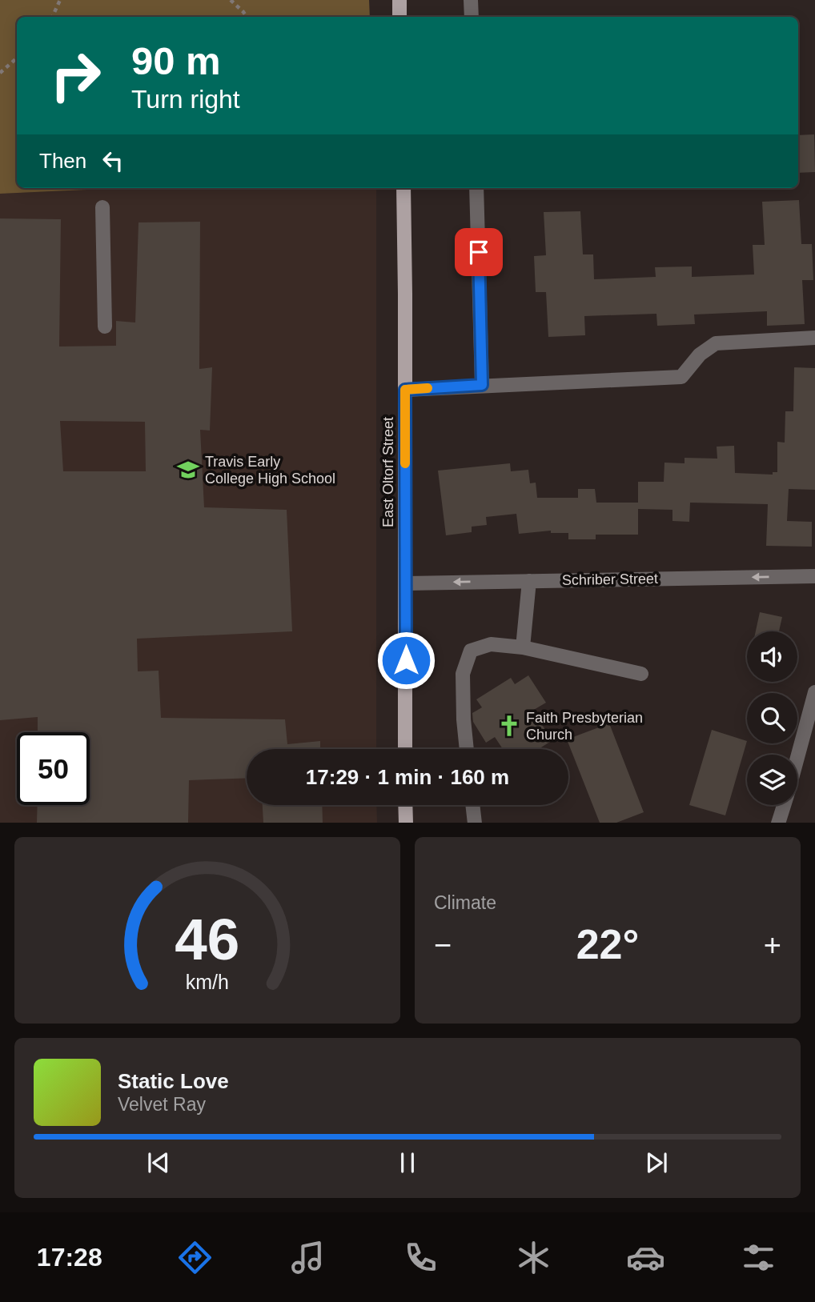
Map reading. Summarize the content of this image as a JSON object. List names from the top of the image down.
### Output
{
  "streets": {
    "main road": ["East Oltorf Street"],
    "street": ["Schriber Street"]
  },
  "crossings": [
    ["East Oltorf Street", "Schriber Street"]
  ],
  "one_way": ["Schriber Street"],
  "places": {
    "school or university": ["Travis Early College High School"],
    "church": ["Faith Presbyterian Church"]
  },
  "page": {
    "turn": ["90 m", "Turn right"],
    "then": "Then",
    "limit": "50",
    "trip": "17:29 · 1 min · 160 m",
    "tile": "Climate",
    "heat": ["−", "22°", "+"],
    "song": ["Static Love", "Velvet Ray"],
    "tabs": "17:28",
    "gauge": ["46", "km/h"]
  }
}
